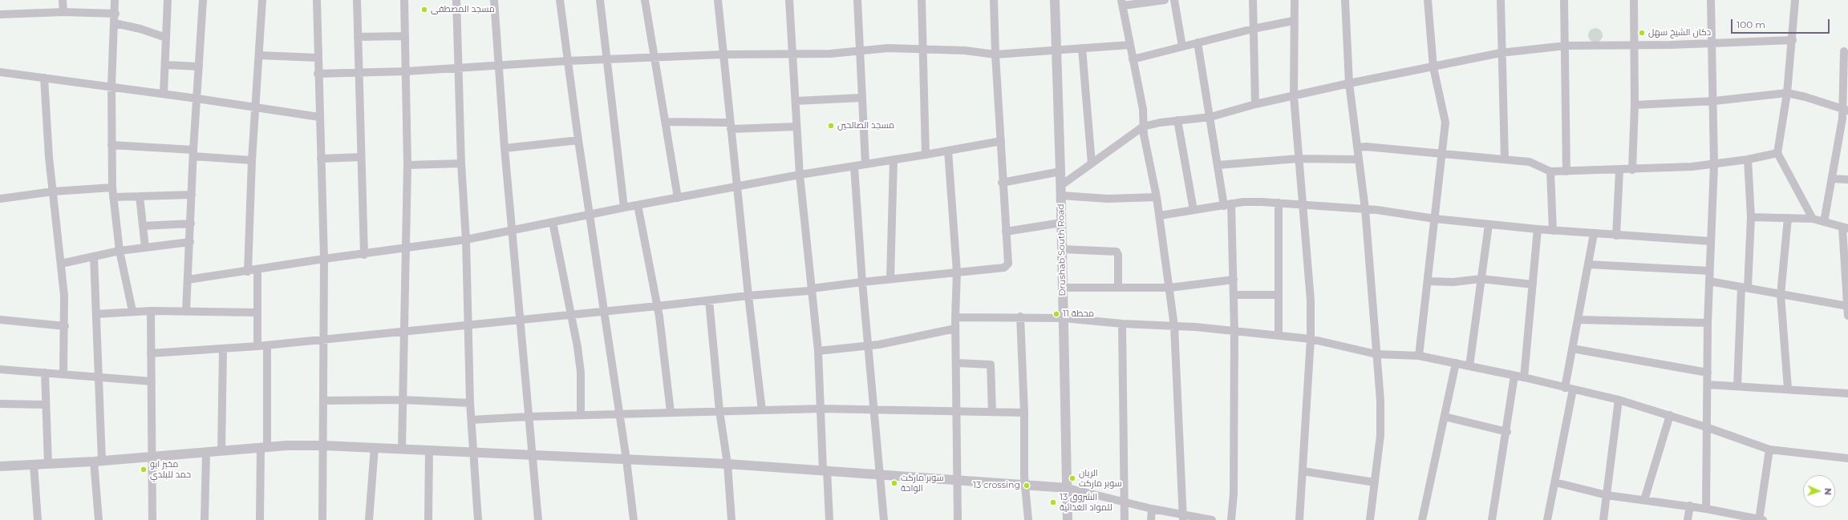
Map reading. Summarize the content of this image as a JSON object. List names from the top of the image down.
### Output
{
  "streets": {
    "street": ["Drushab South Road"]
  },
  "places": [
    "مسجد المصطفى",
    "دكان الشيخ سهل",
    "مسجد الصالحين",
    "محطة 11",
    "مخبز ابو حمد للبلدي",
    "الريان سوبر ماركت",
    "سوبر ماركت الواحة",
    "13 crossing",
    "الشروق 13 للمواد الغذائية"
  ],
  "scale_bar": "100 m",
  "north": "right"
}
